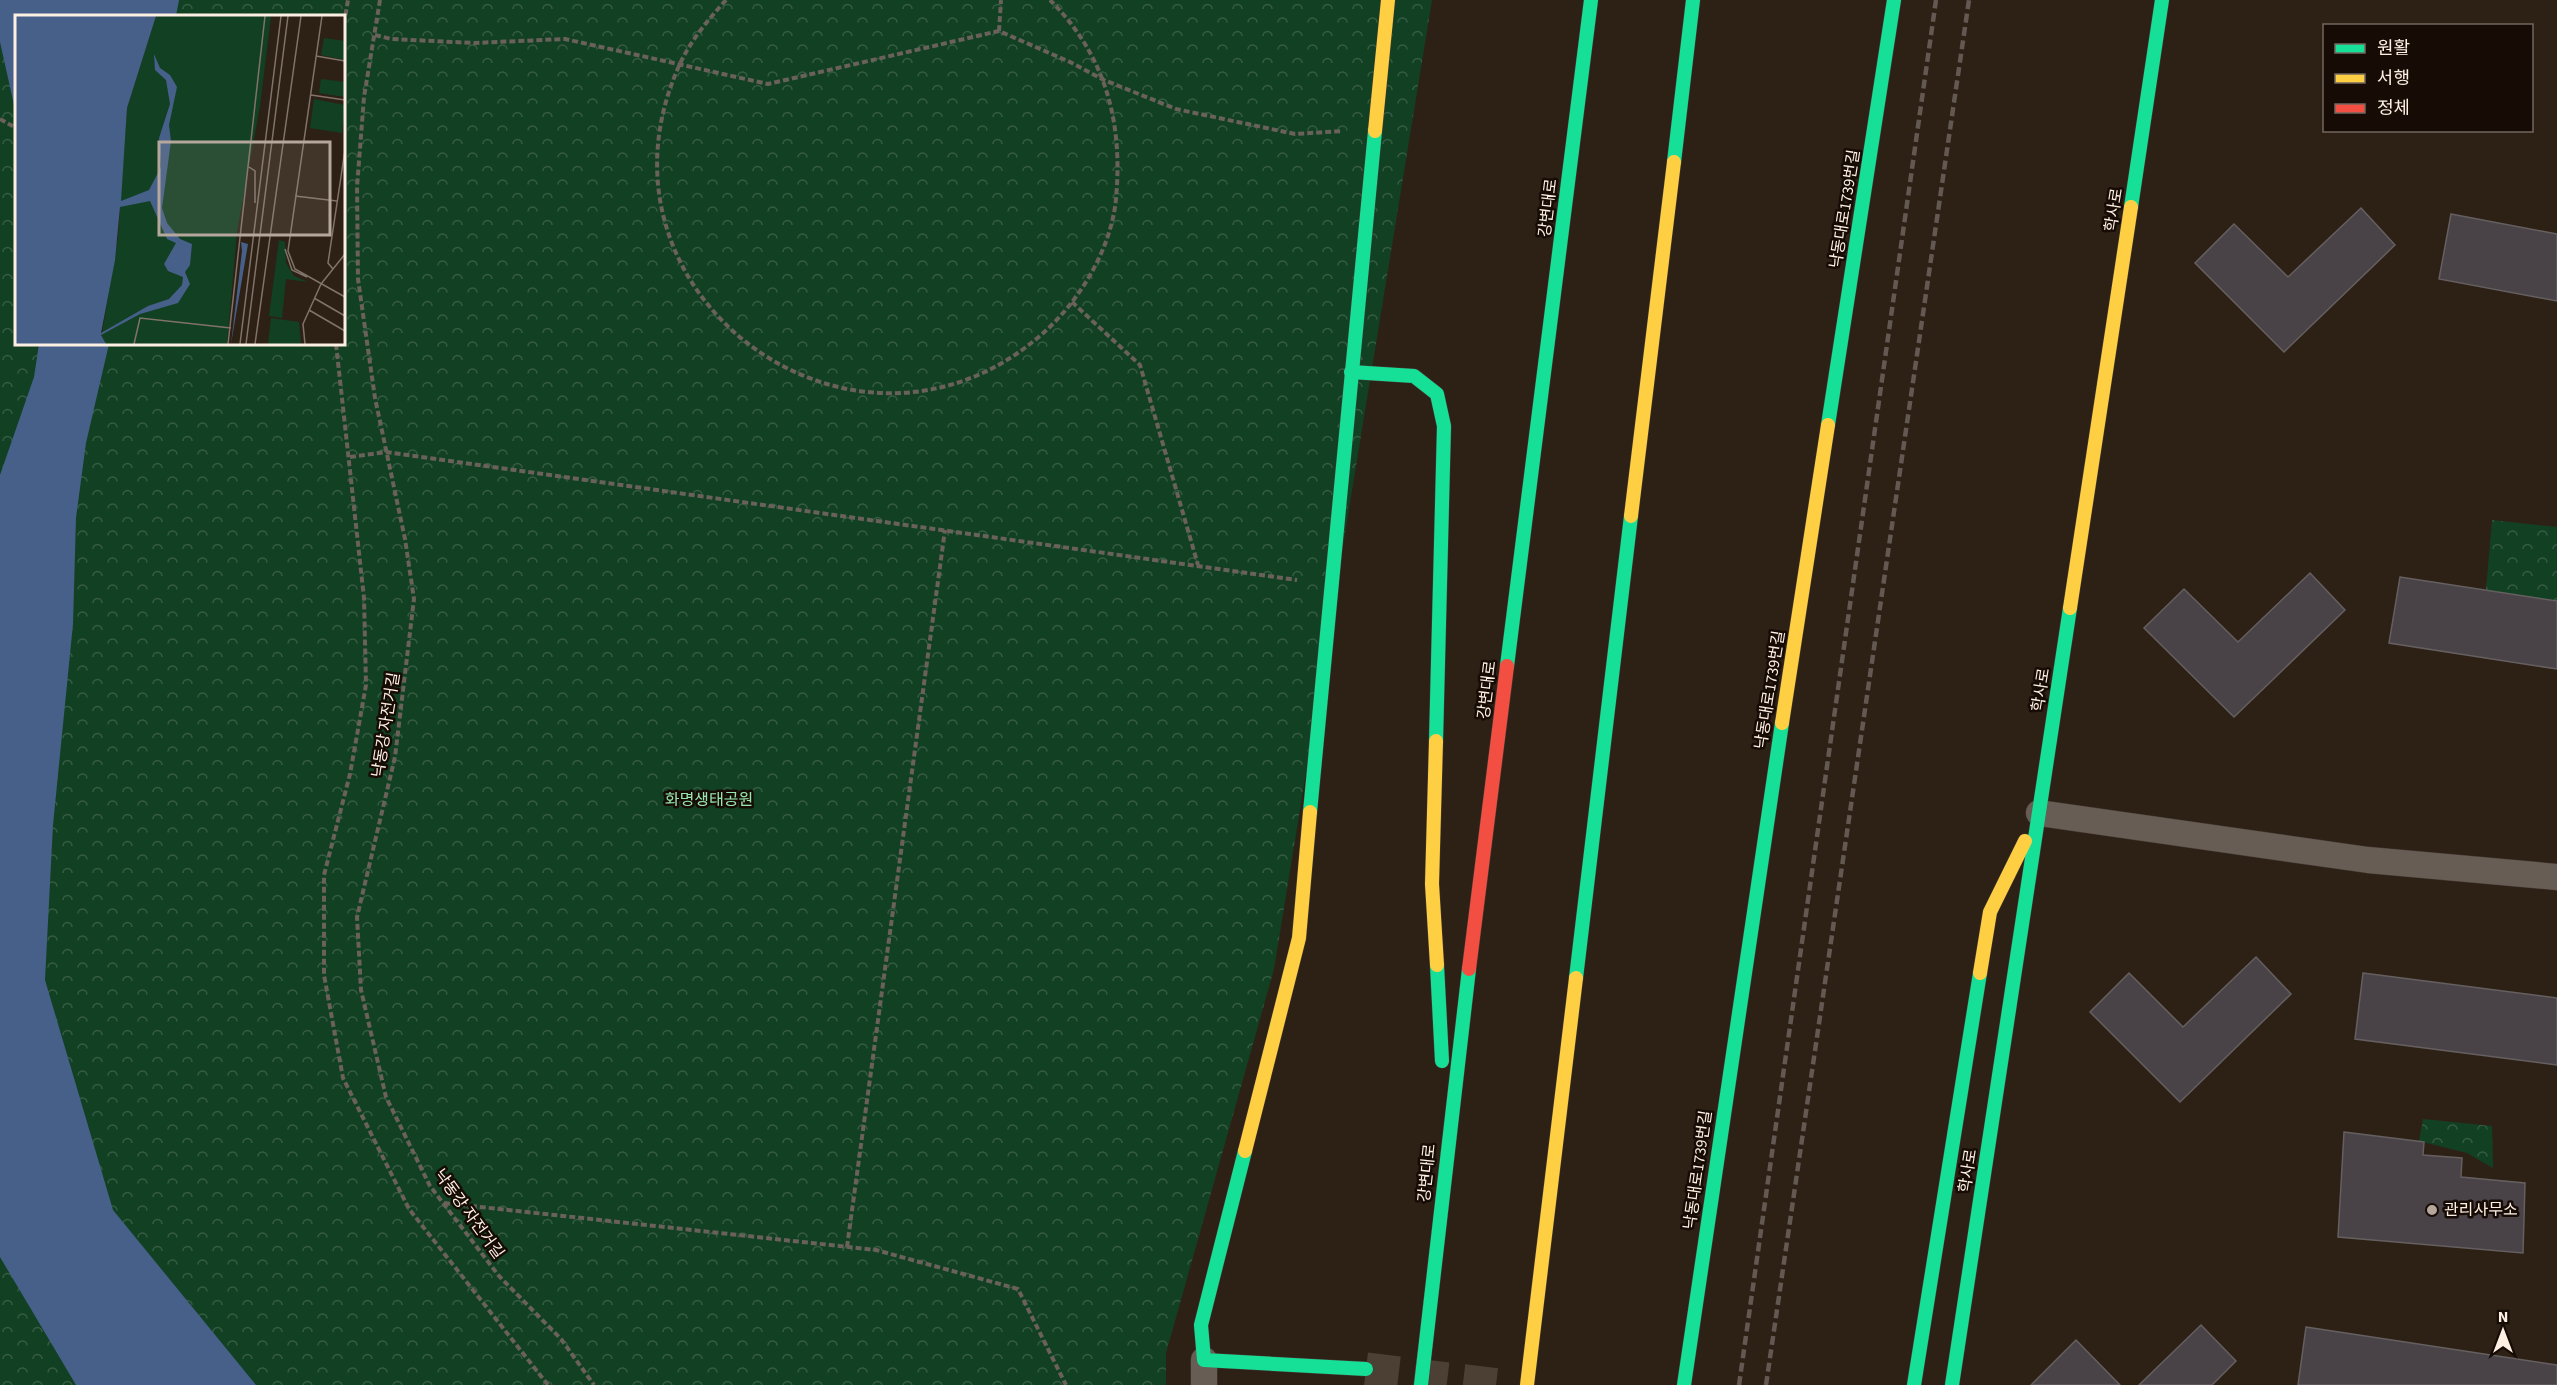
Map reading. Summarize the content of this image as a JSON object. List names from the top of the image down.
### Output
{
  "streets": {
    "main road": ["강변대로", "낙동대로1739번길", "학사로"],
    "path": ["낙동강 자전거길"]
  },
  "parks": ["화명생태공원"],
  "places": ["관리사무소"],
  "legend": ["원활", "서행", "정체"],
  "north": "top"
}
